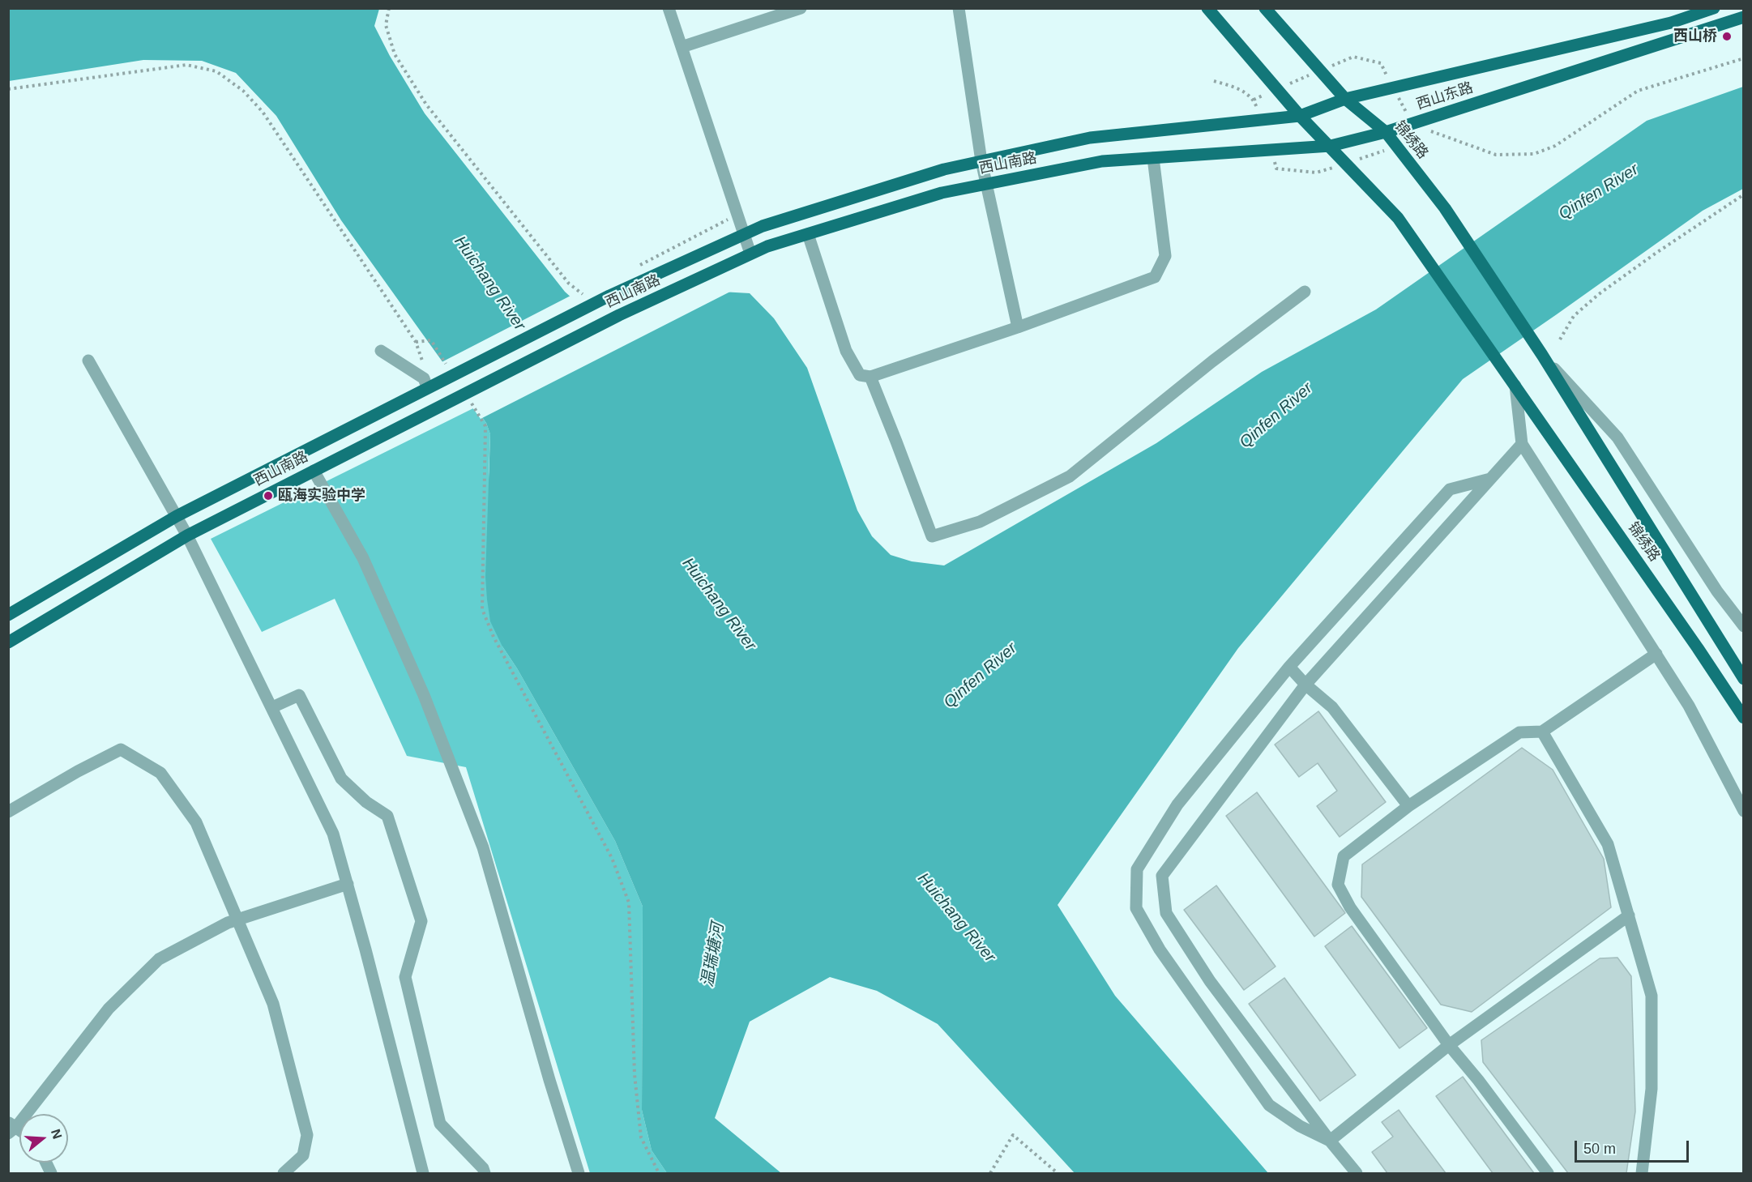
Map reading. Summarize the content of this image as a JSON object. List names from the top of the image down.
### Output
{
  "streets": {
    "main road": ["西山东路", "锦绣路", "西山南路"]
  },
  "crossings": [
    ["西山东路", "锦绣路"],
    ["西山东路", "西山南路"],
    ["锦绣路", "西山南路"]
  ],
  "water": ["Qinfen River", "Huichang River", "温瑞塘河"],
  "places": ["西山桥", "瓯海实验中学"],
  "scale_bar": "50 m",
  "north": "right"
}
